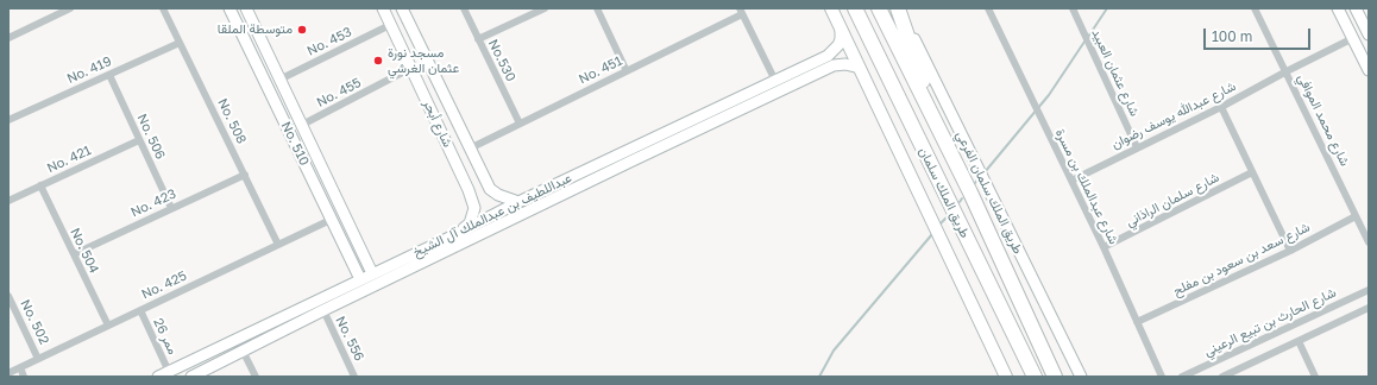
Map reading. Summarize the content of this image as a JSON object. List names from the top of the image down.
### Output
{
  "streets": {
    "highway": ["طريق الملك سلمان"],
    "street": [
      "No. 453",
      "No.530",
      "No. 419",
      "No. 451",
      "شارع عثمان العبيد",
      "No. 455",
      "شارع عبدالله يوسف رضوان",
      "شارع محمد الموافي",
      "No. 508",
      "شارع أبحر",
      "No. 506",
      "No. 510",
      "No. 421",
      "شارع عبدالملك بن مسرة",
      "طريق الملك سلمان الفرعي",
      "شارع سلمان الراذاني",
      "No. 423",
      "عبداللطيف بن عبدالملك آل الشيخ",
      "No. 504",
      "شارع سعد بن سعود بن مفلح",
      "No. 425",
      "No. 502",
      "شارع الحارث بن تبيع الرعيني",
      "ممر 26",
      "No. 556"
    ]
  },
  "crossings": [
    ["No. 453", "شارع أبحر"],
    ["No. 453", "No. 510"],
    ["No.530", "No. 451"],
    ["No. 419", "No. 508"],
    ["No. 419", "No. 506"],
    ["No. 451", "شارع أبحر"],
    ["شارع عثمان العبيد", "شارع عبدالله يوسف رضوان"],
    ["No. 455", "شارع أبحر"],
    ["No. 455", "No. 510"],
    ["شارع عبدالله يوسف رضوان", "شارع محمد الموافي"],
    ["شارع عبدالله يوسف رضوان", "شارع عبدالملك بن مسرة"],
    ["شارع محمد الموافي", "شارع سعد بن سعود بن مفلح"],
    ["No. 508", "No. 423"],
    ["No. 508", "No. 425"],
    ["شارع أبحر", "عبداللطيف بن عبدالملك آل الشيخ"],
    ["No. 506", "No. 421"],
    ["No. 506", "No. 423"],
    ["No. 510", "عبداللطيف بن عبدالملك آل الشيخ"],
    ["No. 510", "No. 425"],
    ["No. 421", "No. 504"],
    ["شارع عبدالملك بن مسرة", "شارع سلمان الراذاني"],
    ["شارع عبدالملك بن مسرة", "شارع سعد بن سعود بن مفلح"],
    ["No. 423", "No. 504"],
    ["عبداللطيف بن عبدالملك آل الشيخ", "ممر 26"],
    ["عبداللطيف بن عبدالملك آل الشيخ", "No. 556"],
    ["No. 504", "No. 425"],
    ["No. 425", "No. 502"],
    ["No. 425", "ممر 26"]
  ],
  "places": ["متوسطة الملقا", "مسجد نورة عثمان الغرشي"],
  "scale_bar": "100 m"
}
